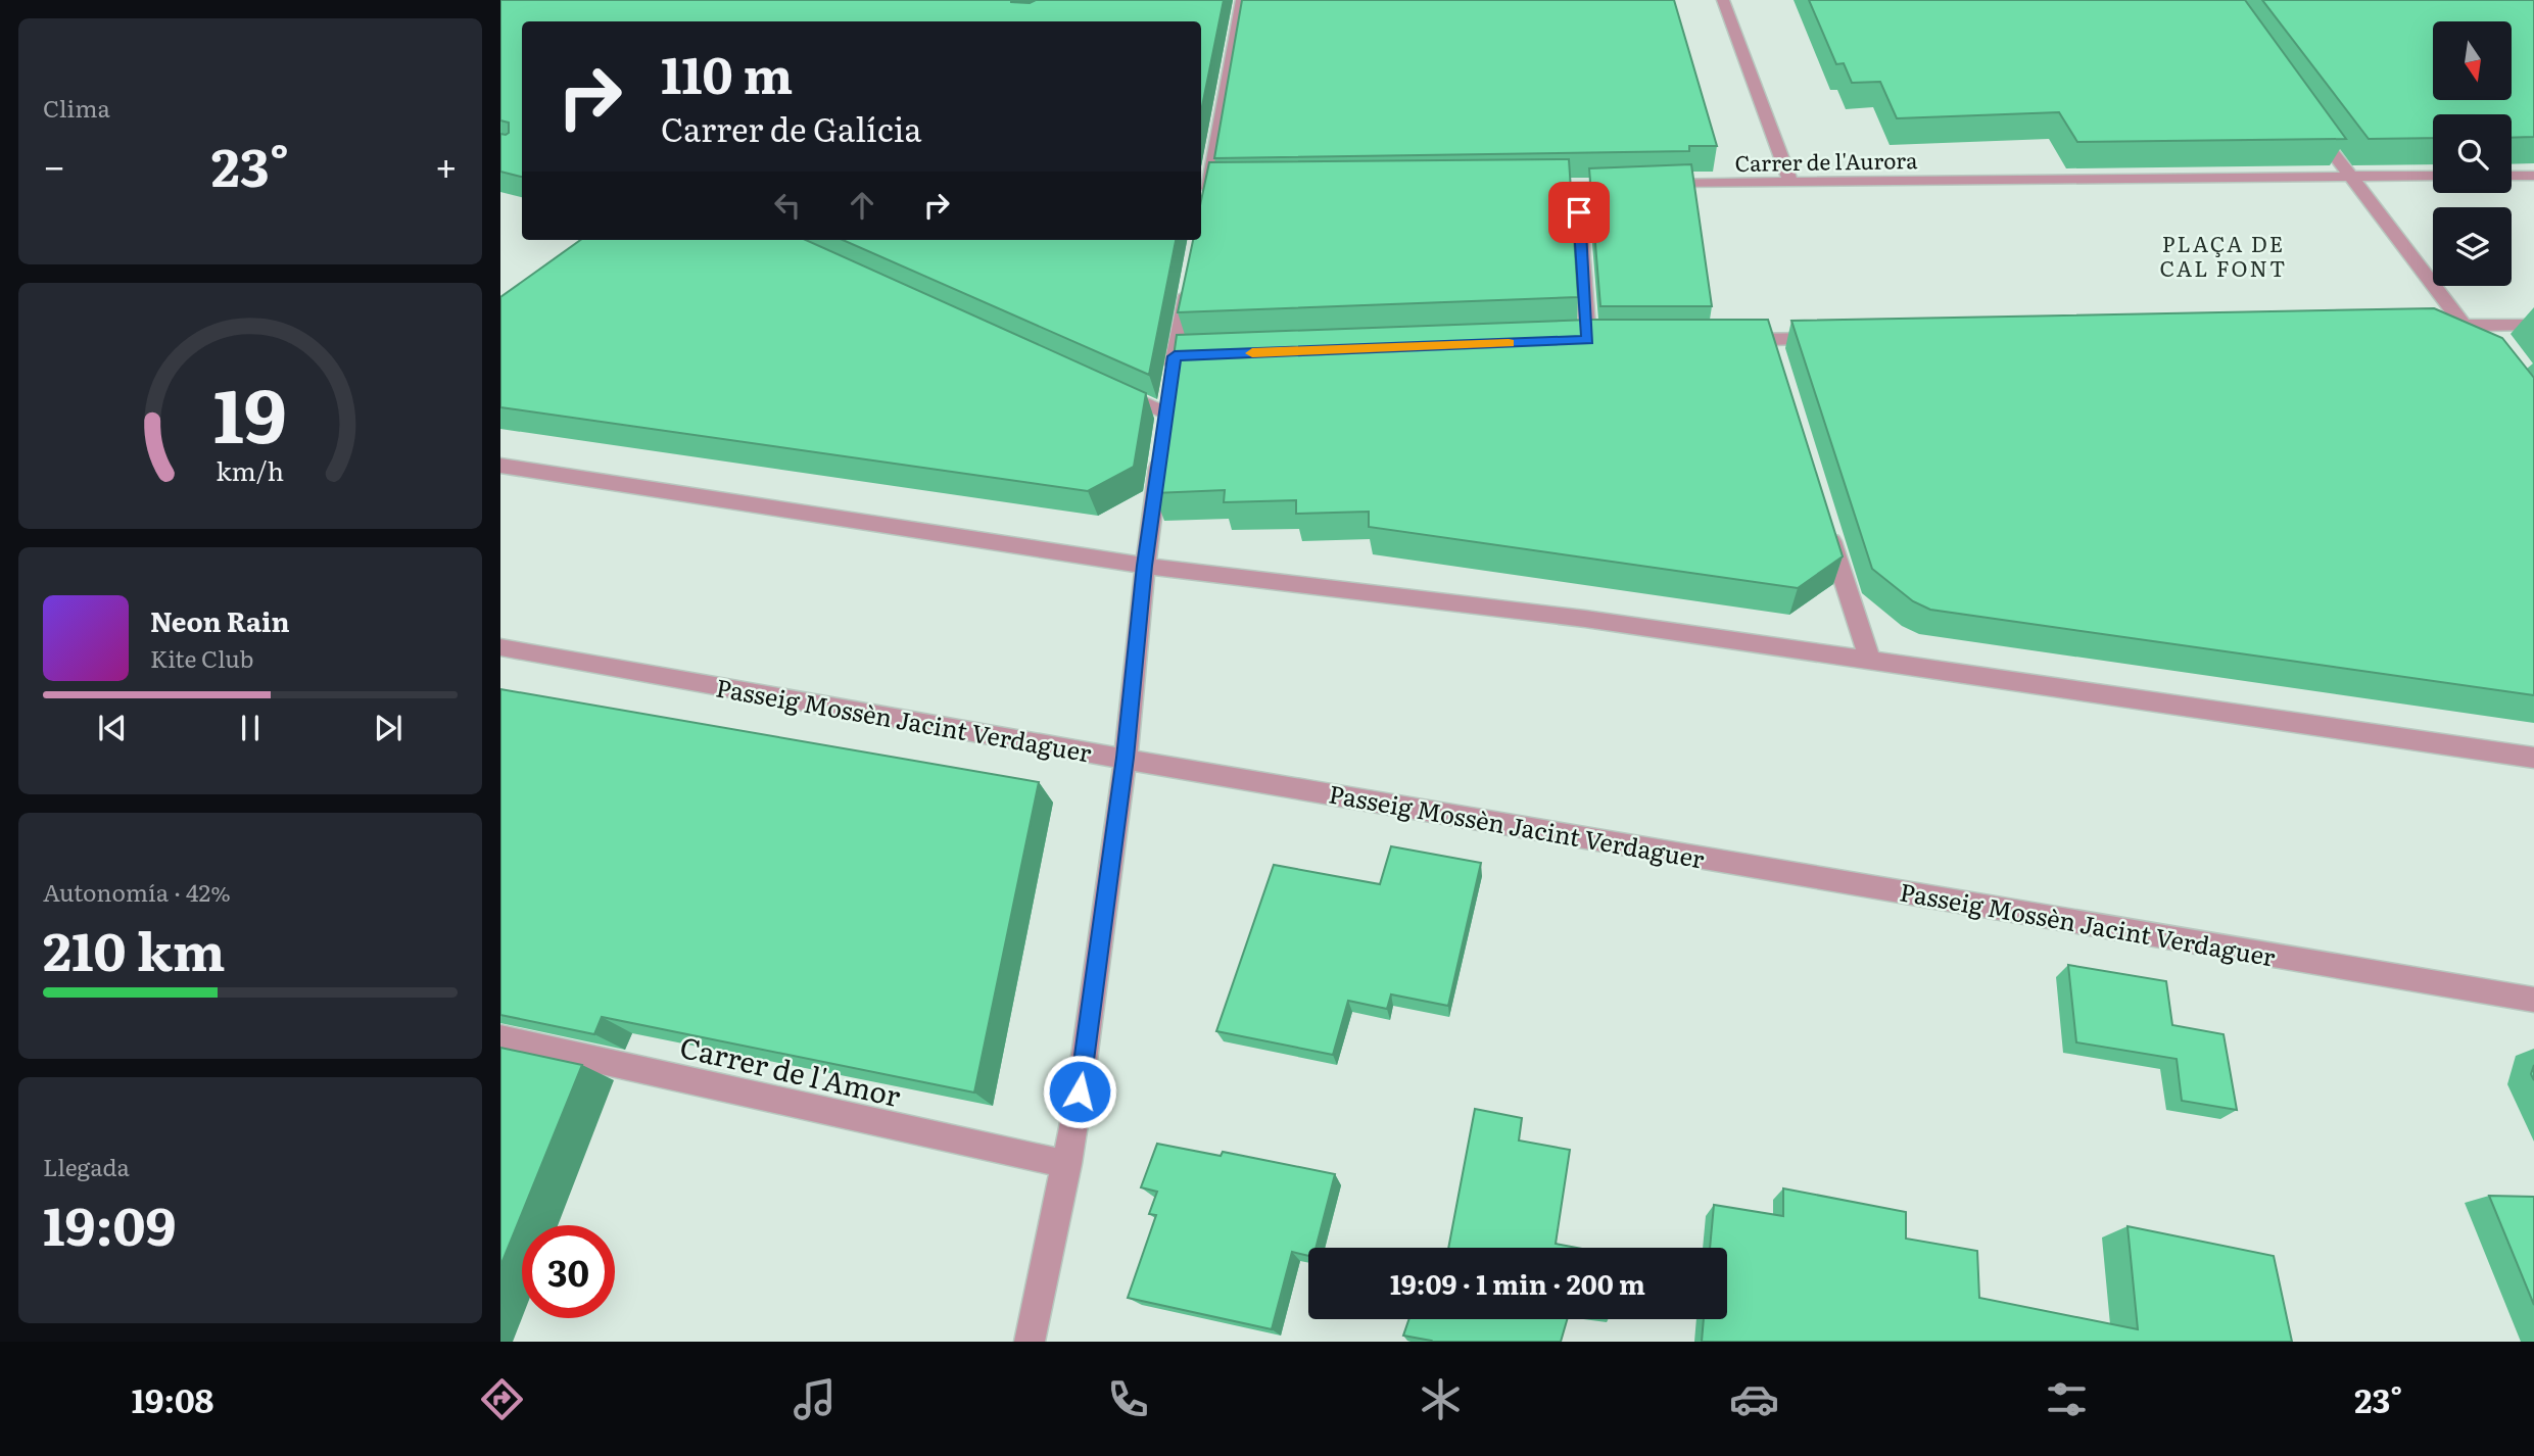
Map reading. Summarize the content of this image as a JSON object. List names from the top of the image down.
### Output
{
  "streets": {
    "street": ["Carrer de l'Aurora", "Passeig Mossèn Jacint Verdaguer", "Carrer de l'Amor"]
  },
  "districts": ["PLAÇA DE CAL FONT"],
  "north": "bottom",
  "page": {
    "tile": [
      "Clima",
      ["Autonomía · 42%", "210 km"],
      ["Llegada", "19:09"]
    ],
    "turn": ["110 m", "Carrer de Galícia"],
    "heat": ["−", "23°", "+"],
    "song": ["Neon Rain", "Kite Club"],
    "limit": "30",
    "trip": "19:09 · 1 min · 200 m",
    "tabs": ["19:08", "23°"],
    "gauge": ["19", "km/h"]
  }
}
